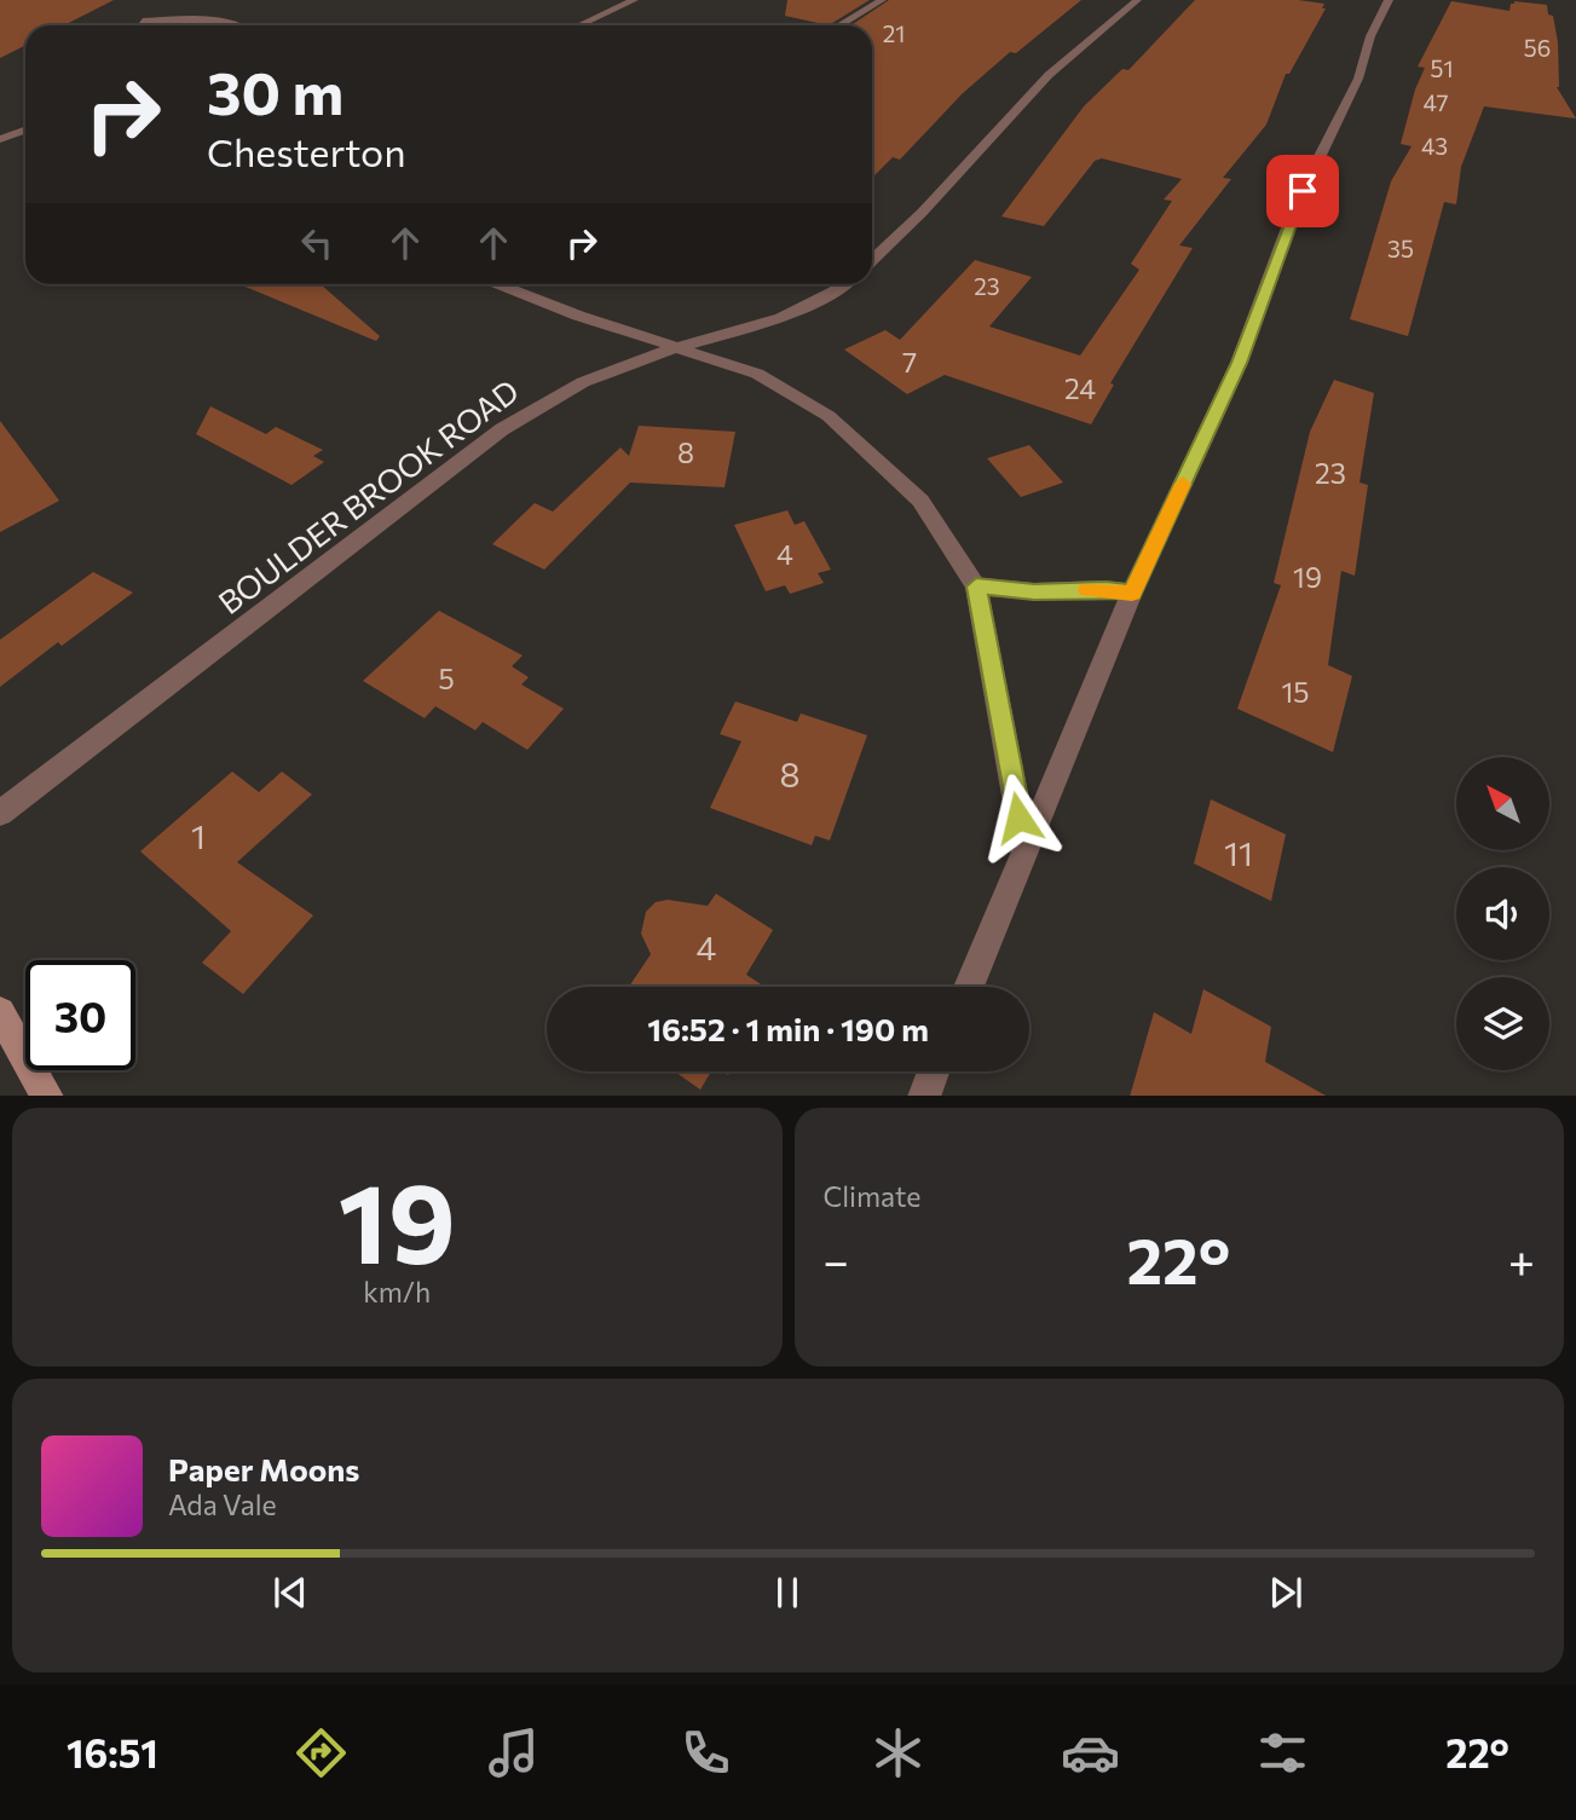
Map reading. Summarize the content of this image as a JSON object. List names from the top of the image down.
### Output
{
  "streets": {
    "street": ["BOULDER BROOK ROAD"]
  },
  "house_numbers": [
    "21",
    "56",
    "51",
    "47",
    "43",
    "35",
    "23",
    "7",
    "24",
    "8",
    "23",
    "4",
    "19",
    "5",
    "15",
    "8",
    "1",
    "11",
    "4"
  ],
  "north": "top left",
  "page": {
    "turn": ["30 m", "Chesterton"],
    "limit": "30",
    "trip": "16:52 · 1 min · 190 m",
    "tile": [
      ["19", "km/h"],
      "Climate"
    ],
    "heat": ["−", "22°", "+"],
    "song": ["Paper Moons", "Ada Vale"],
    "tabs": ["16:51", "22°"]
  }
}
